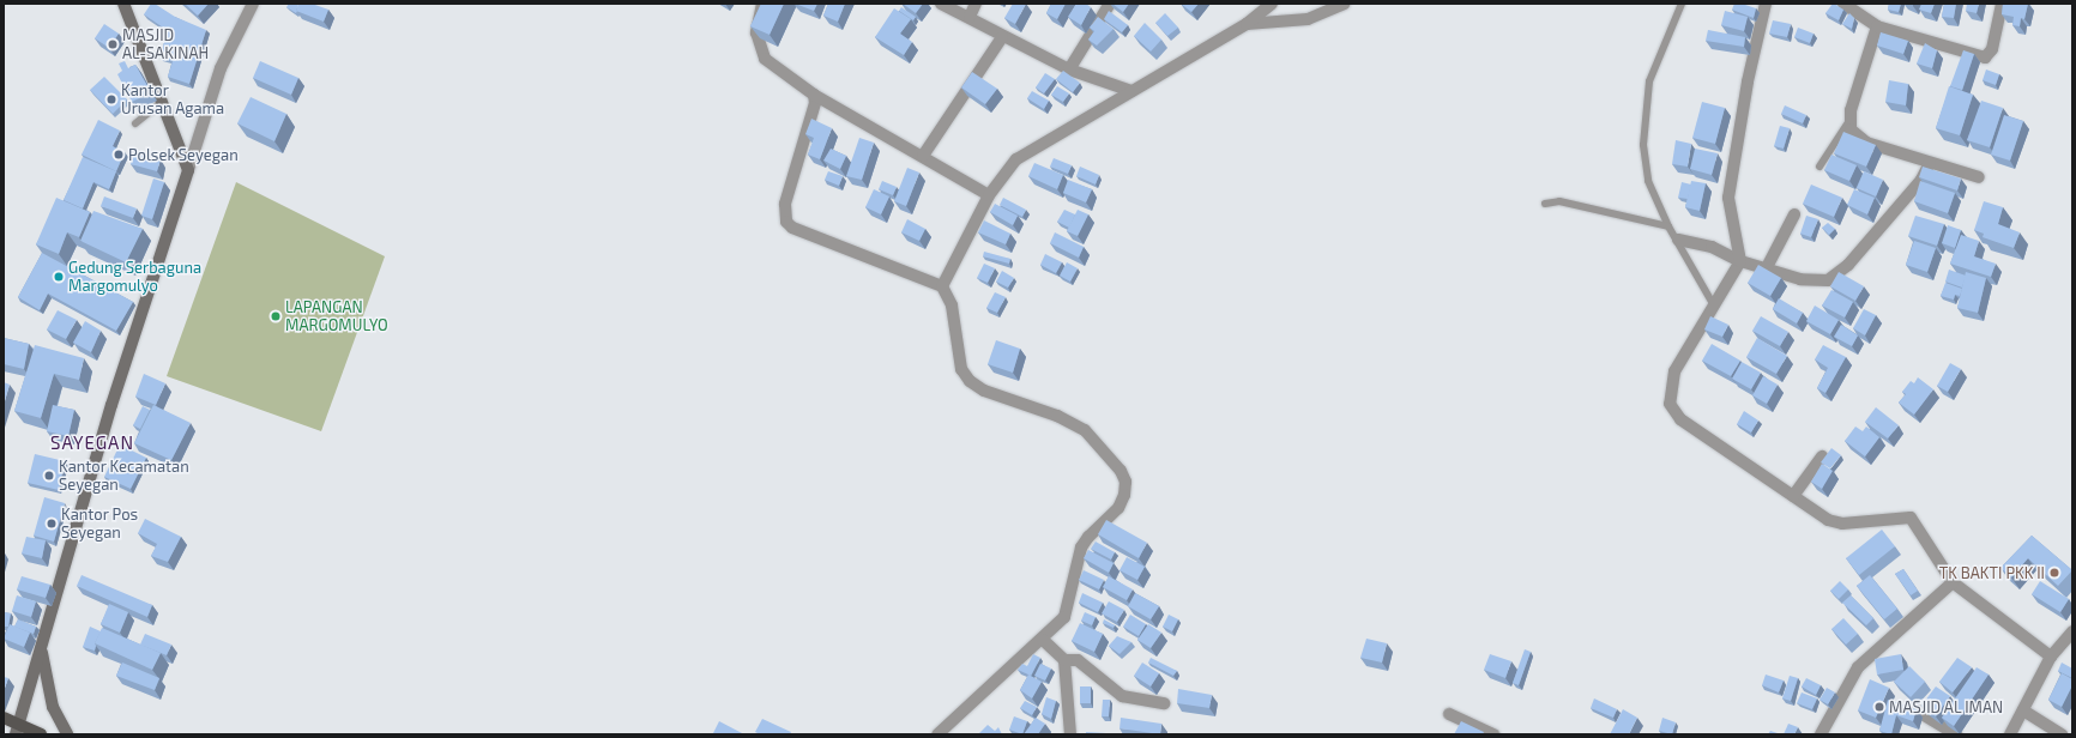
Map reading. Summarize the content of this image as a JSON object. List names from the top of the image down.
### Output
{
  "districts": ["SAYEGAN"],
  "places": [
    "MASJID AL-SAKINAH",
    "Kantor Urusan Agama",
    "Polsek Seyegan",
    "Gedung Serbaguna Margomulyo",
    "LAPANGAN MARGOMULYO",
    "Kantor Kecamatan Seyegan",
    "Kantor Pos Seyegan",
    "TK BAKTI PKK II",
    "MASJID AL IMAN"
  ]
}
